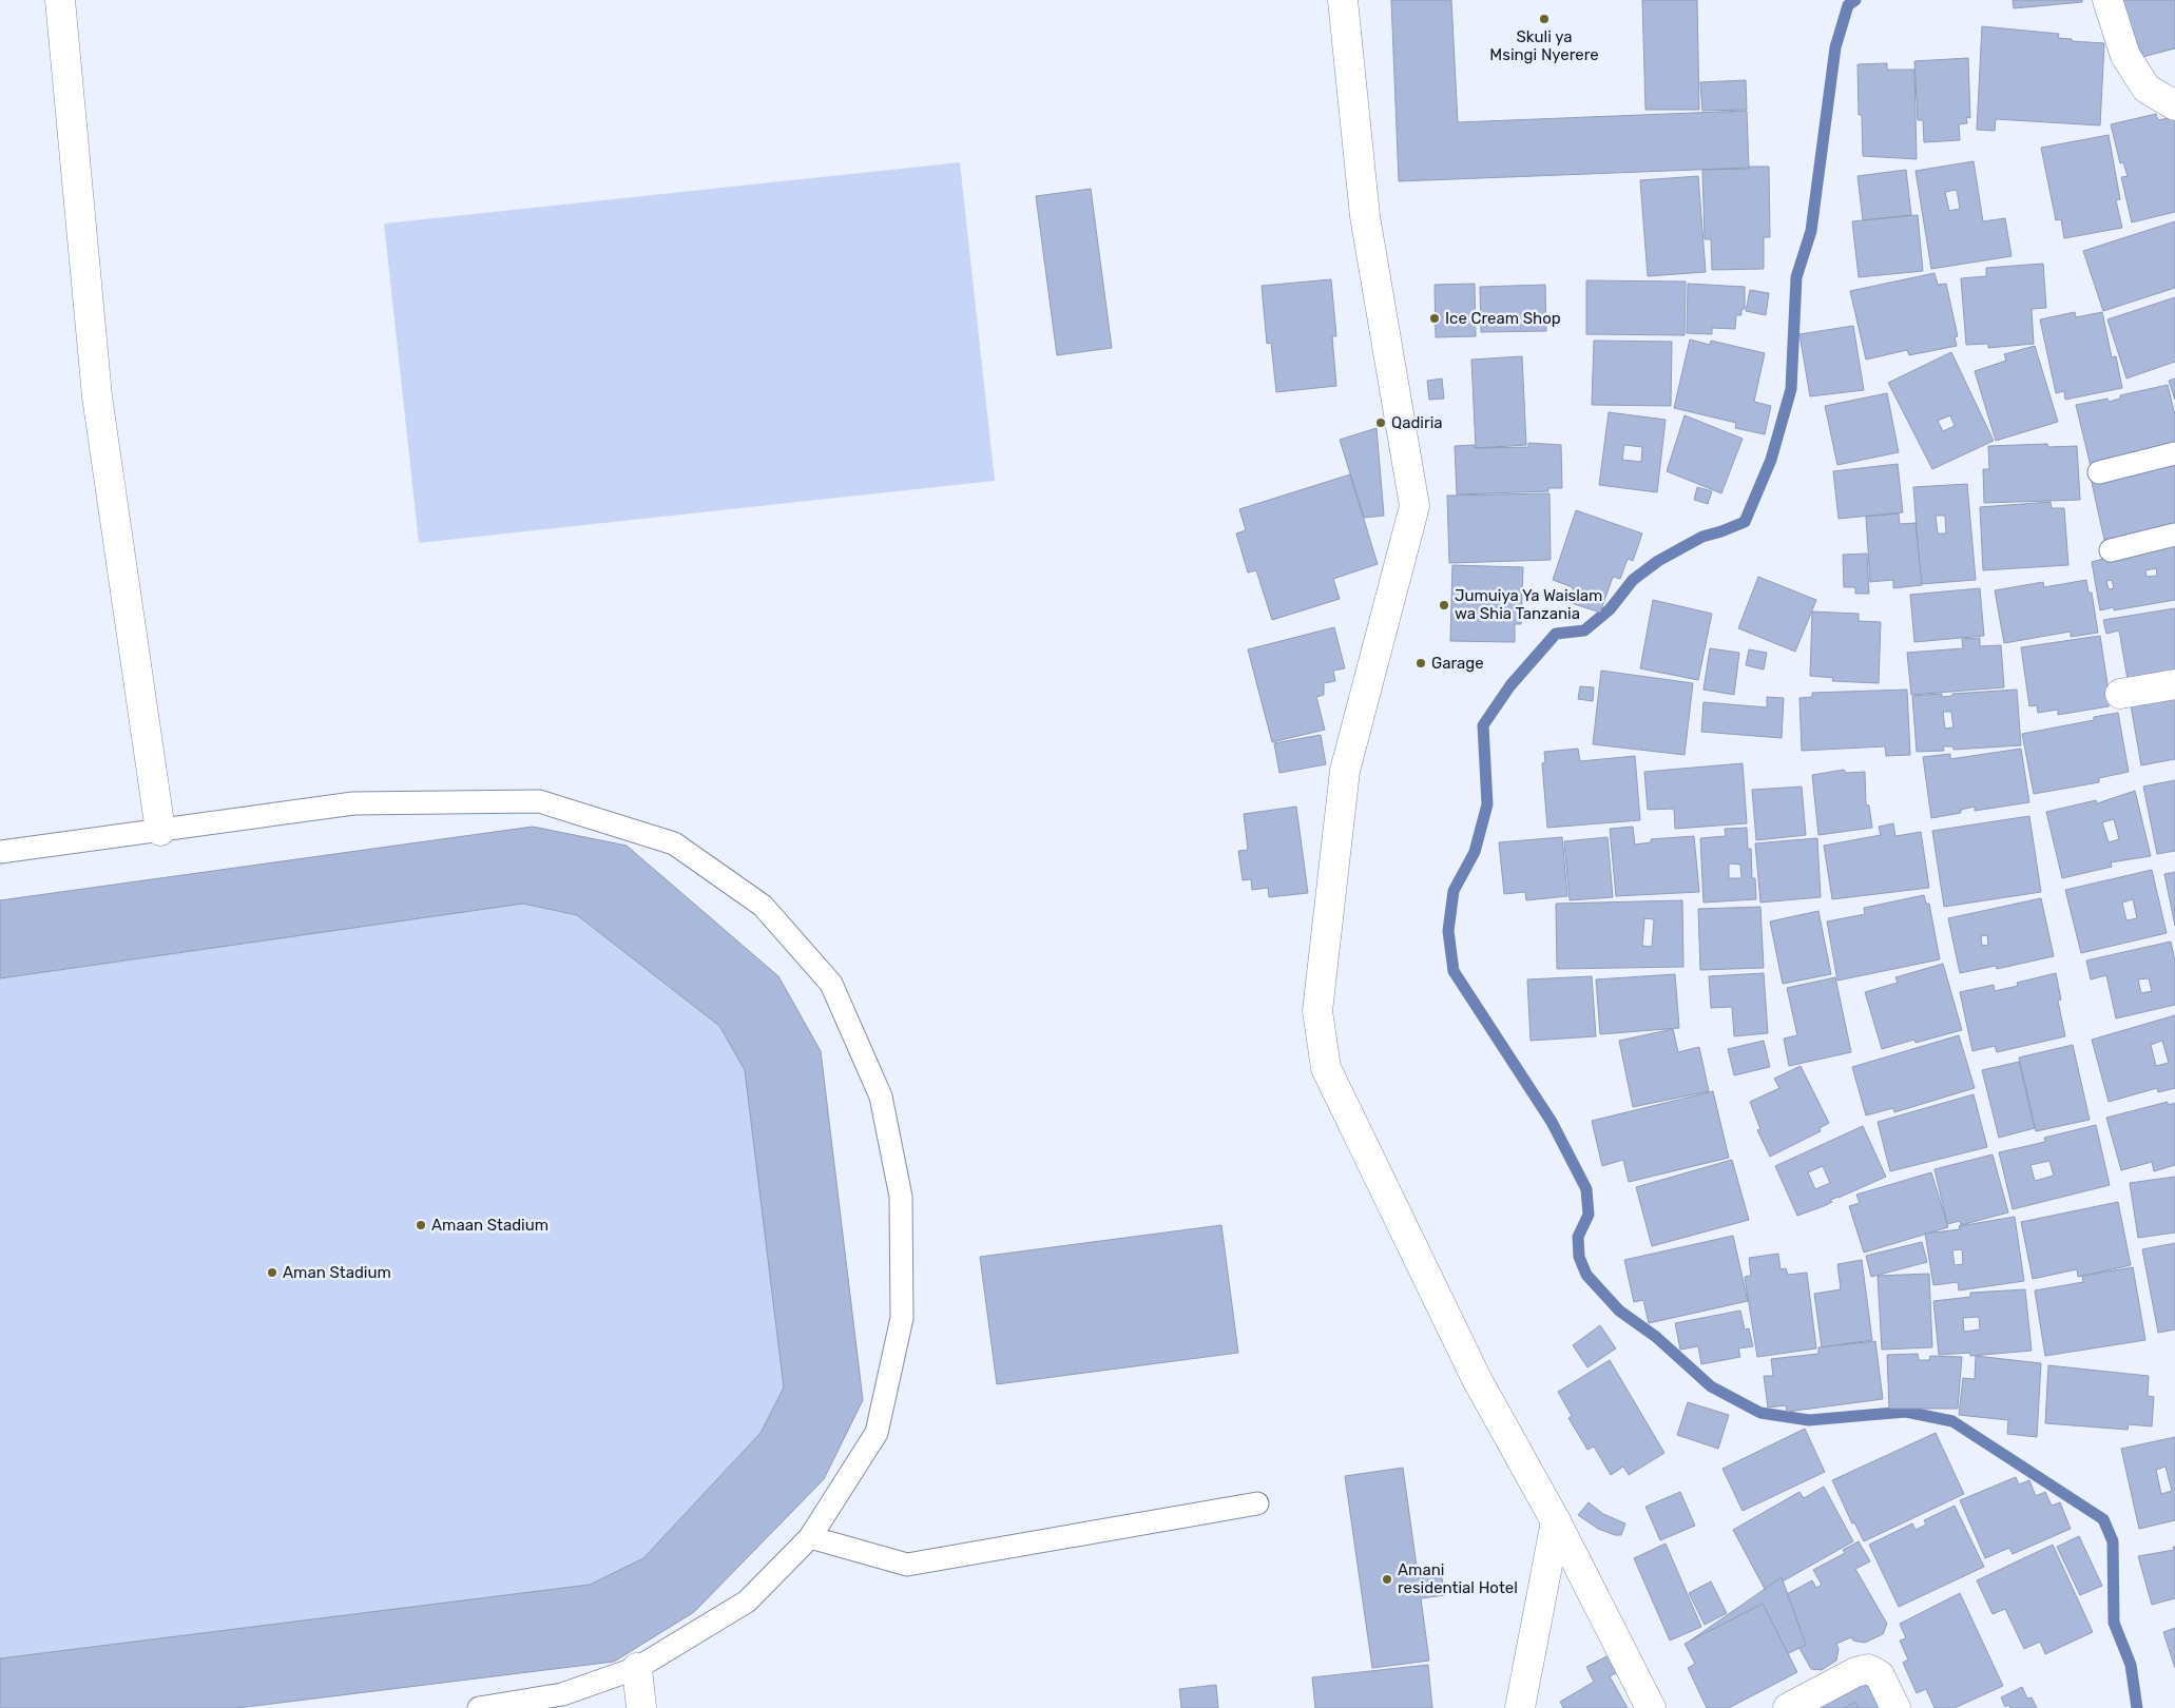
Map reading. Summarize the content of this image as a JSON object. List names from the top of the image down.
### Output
{
  "places": [
    "Skuli ya Msingi Nyerere",
    "Ice Cream Shop",
    "Qadiria",
    "Jumuiya Ya Waislam wa Shia Tanzania",
    "Garage",
    "Amaan Stadium",
    "Aman Stadium",
    "Amani residential Hotel"
  ]
}
